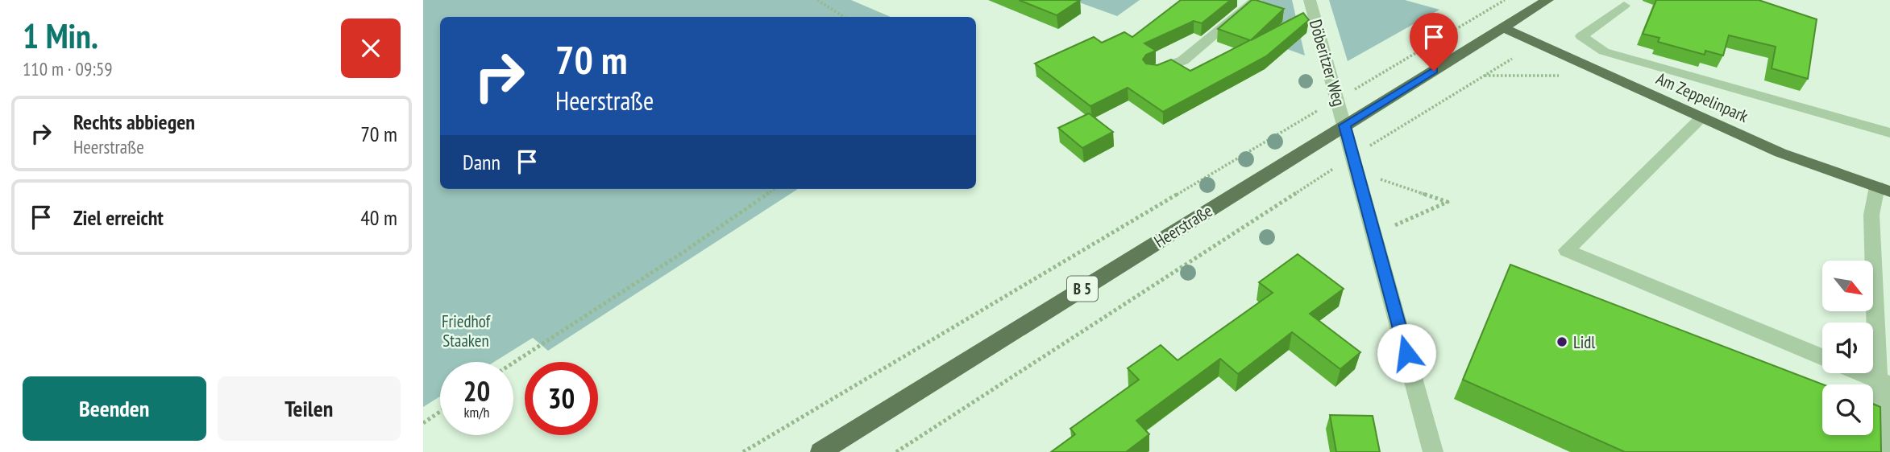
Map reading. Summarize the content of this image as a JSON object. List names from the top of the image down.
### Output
{
  "streets": {
    "main road": ["Am Zeppelinpark", "Heerstraße", "B 5"],
    "street": ["Döberitzer Weg"]
  },
  "crossings": [
    ["Döberitzer Weg", "Heerstraße"],
    ["Am Zeppelinpark", "Heerstraße"]
  ],
  "parks": ["Friedhof Staaken"],
  "places": ["Lidl"],
  "north": "bottom right",
  "page": {
    "heading": ["1 Min.", "110 m · 09:59"],
    "turn": ["70 m", "Heerstraße"],
    "list": [
      {
        "name": "Rechts abbiegen",
        "note": "Heerstraße",
        "value": "70 m"
      },
      {
        "name": "Ziel erreicht",
        "value": "40 m"
      }
    ],
    "then": "Dann",
    "speed": "20 km/h",
    "limit": "30",
    "buttons": ["Beenden", "Teilen"]
  }
}
